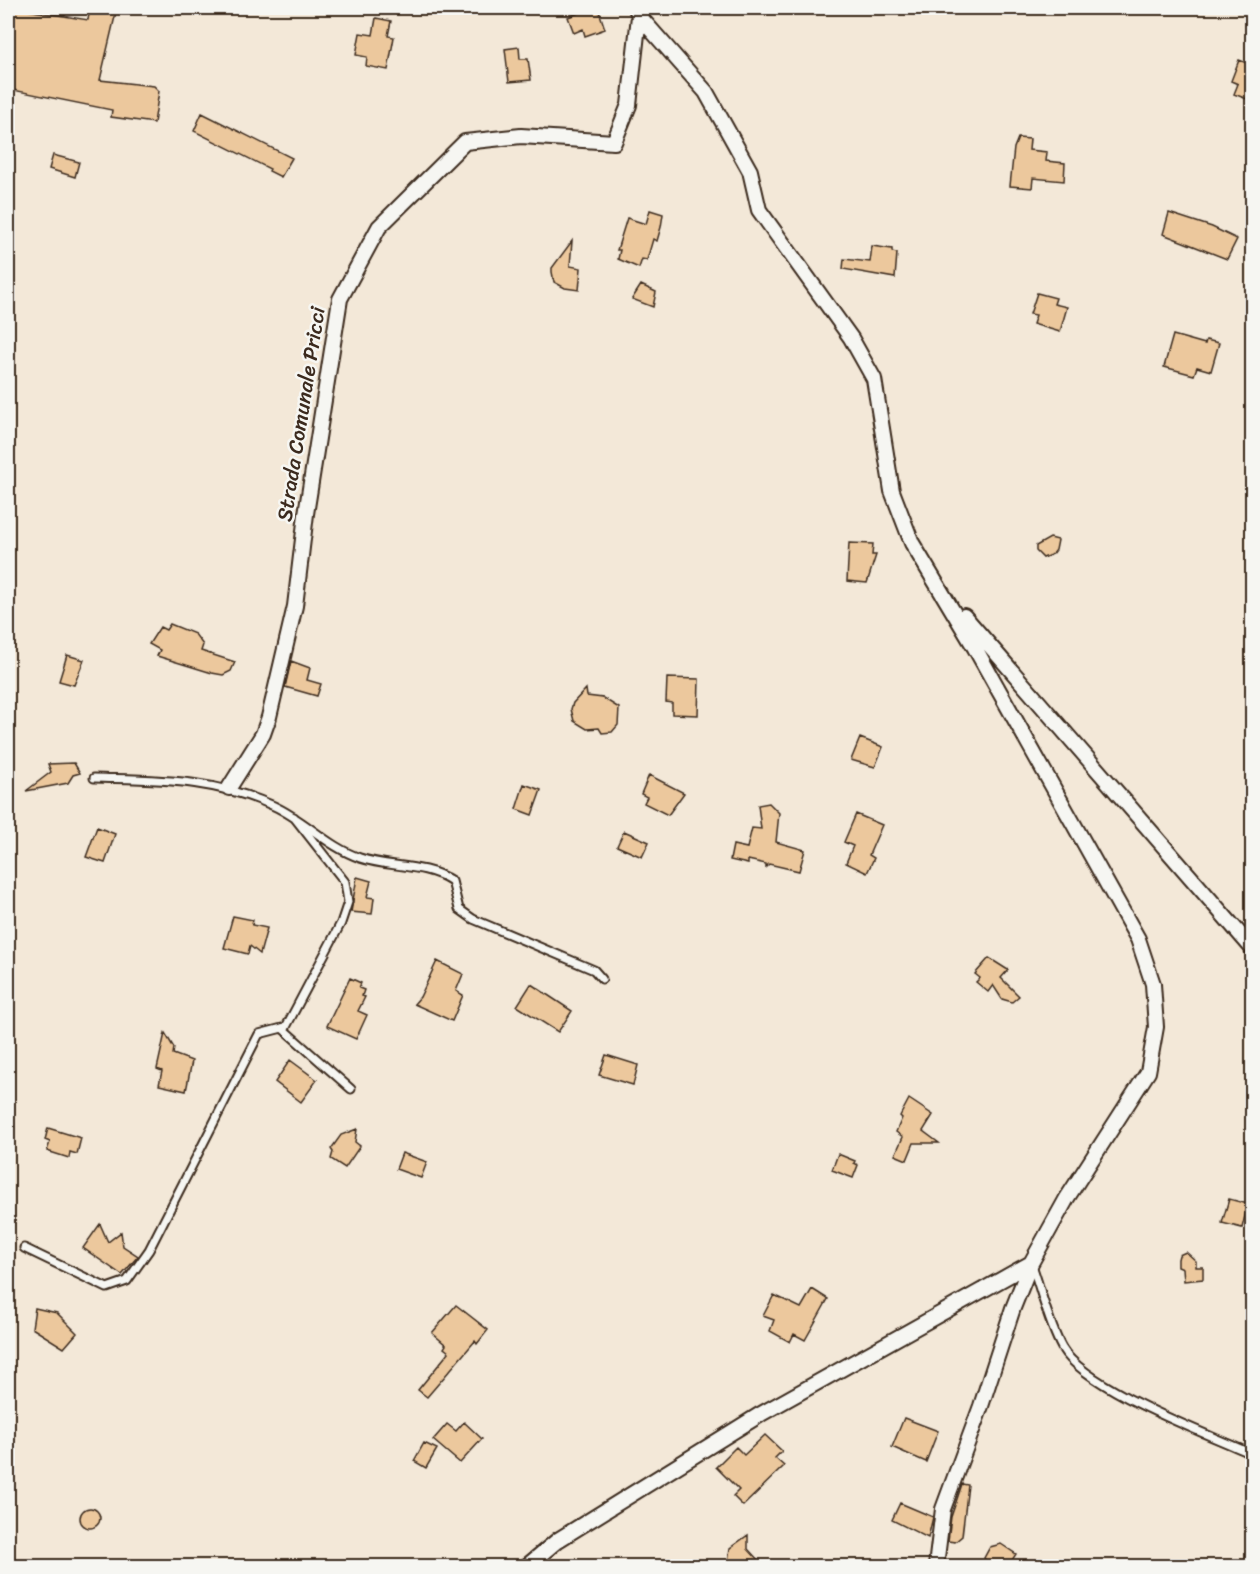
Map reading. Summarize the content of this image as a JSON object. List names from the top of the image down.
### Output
{
  "streets": {
    "street": ["Strada Comunale Pricci"]
  }
}
